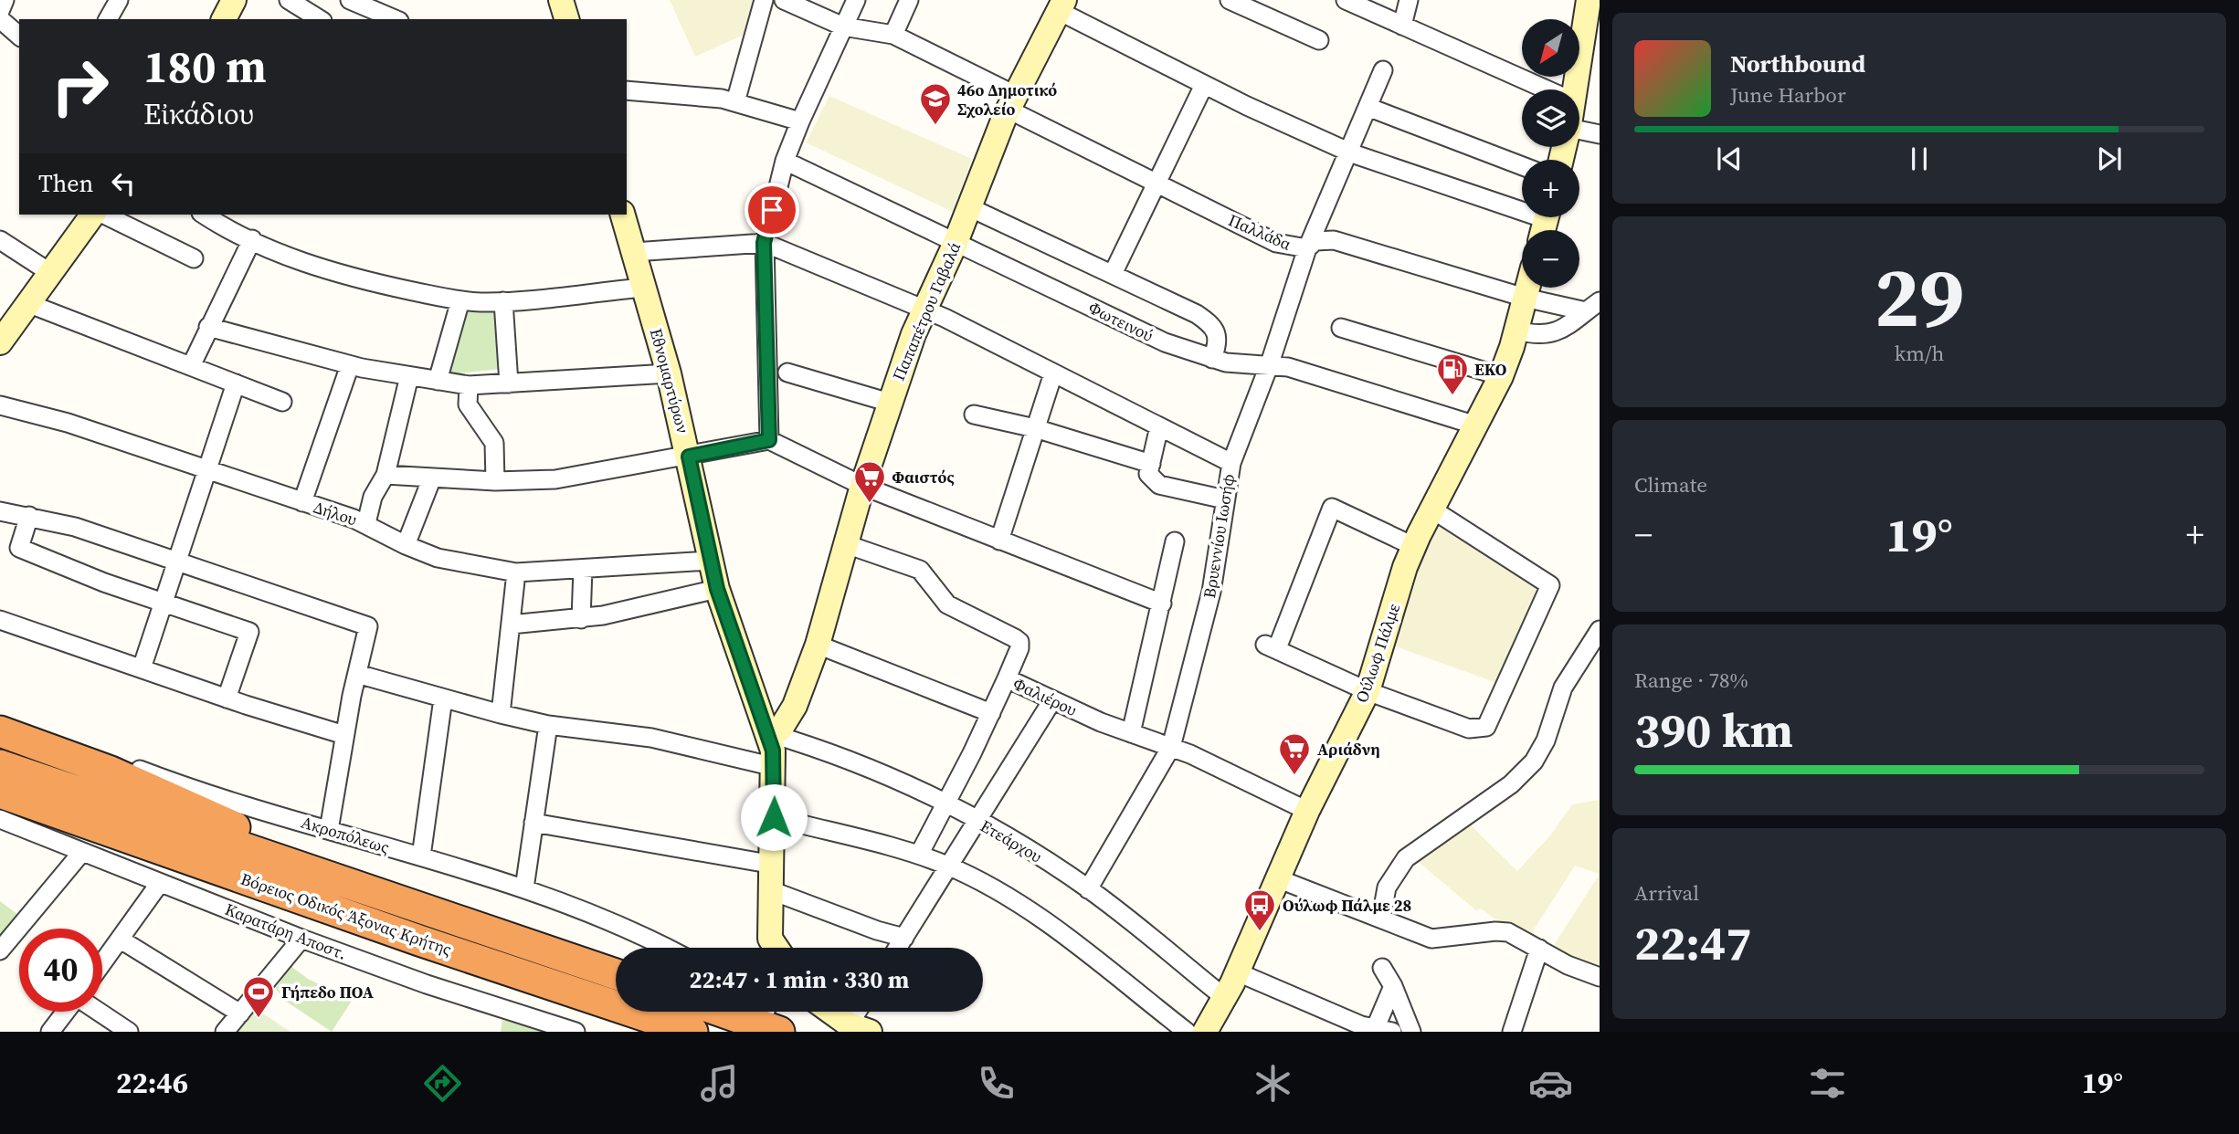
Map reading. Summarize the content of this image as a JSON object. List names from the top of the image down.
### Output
{
  "streets": {
    "highway": ["Βόρειος Οδικός Άξονας Κρήτης"],
    "street": [
      "Παλλάδα",
      "Παπαπέτρου Γαβαλά",
      "Φωτεινού",
      "Εθνομαρτύρων",
      "Δήλου",
      "Βρυεννίου Ιωσήφ",
      "Ούλωφ Πάλμε",
      "Φαλιέρου",
      "Ακροπόλεως",
      "Ετεάρχου",
      "Καρατάρη Αποστ."
    ]
  },
  "crossings": [
    ["Παλλάδα", "Παπαπέτρου Γαβαλά"],
    ["Παλλάδα", "Βρυεννίου Ιωσήφ"],
    ["Παλλάδα", "Ούλωφ Πάλμε"],
    ["Παπαπέτρου Γαβαλά", "Φωτεινού"],
    ["Παπαπέτρου Γαβαλά", "Εθνομαρτύρων"],
    ["Παπαπέτρου Γαβαλά", "Φαλιέρου"],
    ["Παπαπέτρου Γαβαλά", "Ετεάρχου"],
    ["Φωτεινού", "Βρυεννίου Ιωσήφ"],
    ["Φωτεινού", "Ούλωφ Πάλμε"],
    ["Εθνομαρτύρων", "Ετεάρχου"],
    ["Βρυεννίου Ιωσήφ", "Φαλιέρου"],
    ["Βρυεννίου Ιωσήφ", "Ετεάρχου"],
    ["Ούλωφ Πάλμε", "Φαλιέρου"],
    ["Ούλωφ Πάλμε", "Ετεάρχου"]
  ],
  "places": {
    "school or university": ["46ο Δημοτικό Σχολείο"],
    "fuel station": ["EKO"],
    "supermarket": ["Φαιστός", "Αριάδνη"],
    "bus stop": ["Ούλωφ Πάλμε 28"],
    "sports": ["Γήπεδο ΠΟΑ"]
  },
  "north": "bottom left",
  "page": {
    "map_buttons": ["+", "−"],
    "turn": ["180 m", "Εἰκάδιου"],
    "song": ["Northbound", "June Harbor"],
    "then": "Then",
    "tile": [
      ["29", "km/h"],
      "Climate",
      ["Range · 78%", "390 km"],
      ["Arrival", "22:47"]
    ],
    "heat": ["−", "19°", "+"],
    "limit": "40",
    "trip": "22:47 · 1 min · 330 m",
    "tabs": ["22:46", "19°"]
  }
}
